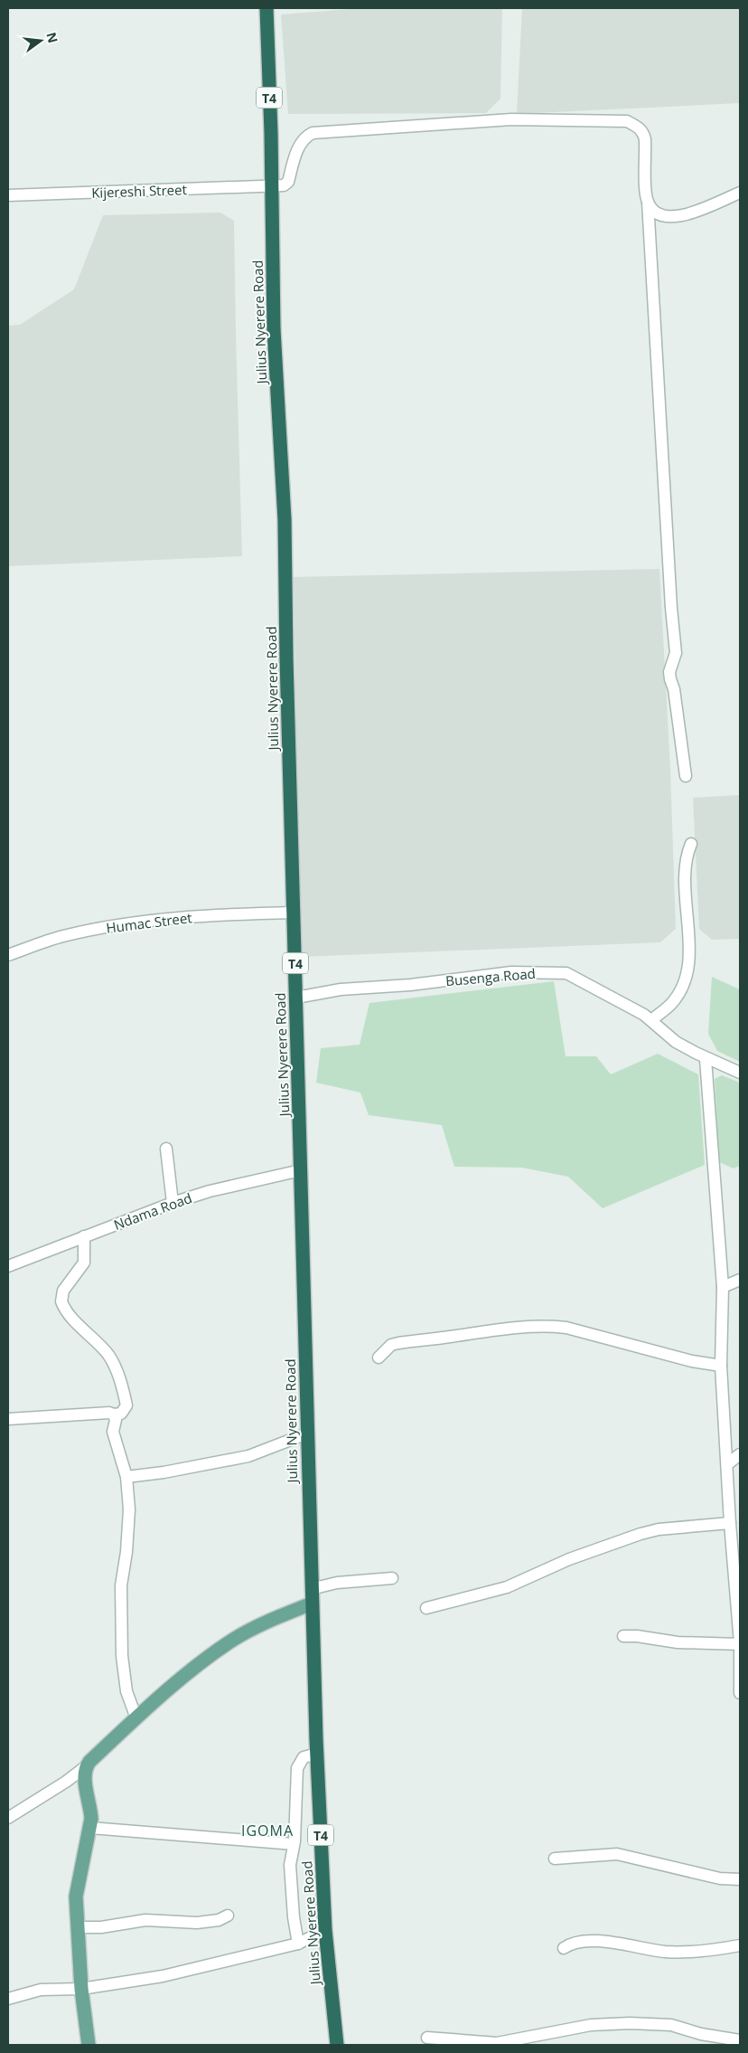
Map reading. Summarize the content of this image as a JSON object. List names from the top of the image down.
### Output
{
  "streets": {
    "highway": ["T4", "Julius Nyerere Road"],
    "street": [
      "Kijereshi Street",
      "Humac Street",
      "Busenga Road",
      "Ndama Road"
    ]
  },
  "crossings": [
    ["Kijereshi Street", "Julius Nyerere Road"],
    ["Julius Nyerere Road", "Humac Street"],
    ["Julius Nyerere Road", "Busenga Road"],
    ["Julius Nyerere Road", "Ndama Road"]
  ],
  "districts": ["IGOMA"],
  "north": "right"
}
